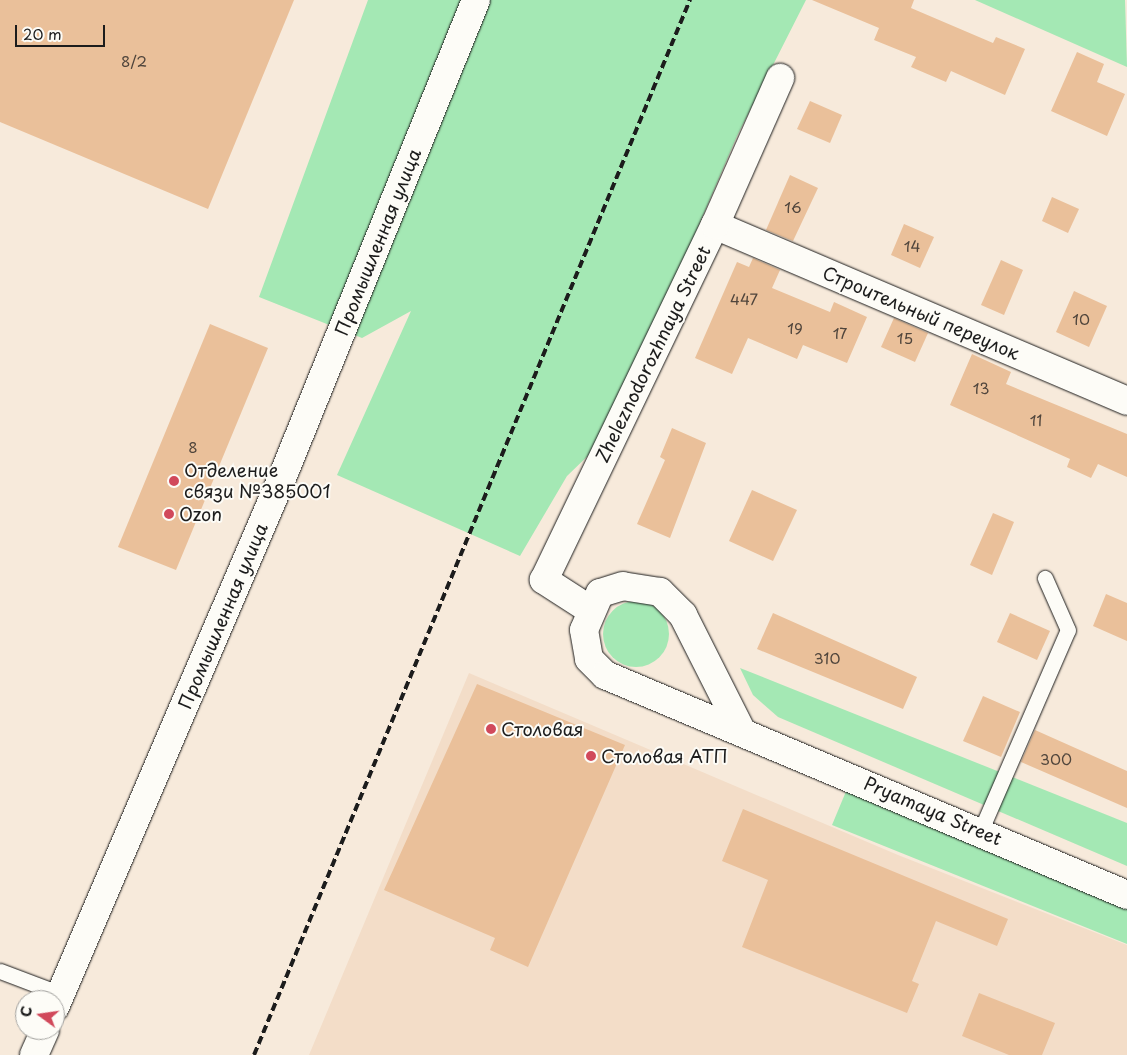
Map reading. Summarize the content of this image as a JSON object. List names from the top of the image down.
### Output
{
  "streets": {
    "street": [
      "Промышленная улица",
      "Строительный переулок",
      "Zheleznodorozhnaya Street",
      "Pryamaya Street"
    ]
  },
  "crossings": [
    ["Строительный переулок", "Zheleznodorozhnaya Street"],
    ["Zheleznodorozhnaya Street", "Pryamaya Street"]
  ],
  "places": [
    "Отделение связи №385001",
    "Ozon",
    "Столовая",
    "Столовая АТП"
  ],
  "house_numbers": [
    "8/2",
    "16",
    "14",
    "447",
    "10",
    "19",
    "17",
    "15",
    "13",
    "11",
    "8",
    "310",
    "300"
  ],
  "scale_bar": "20 m",
  "north": "left"
}
